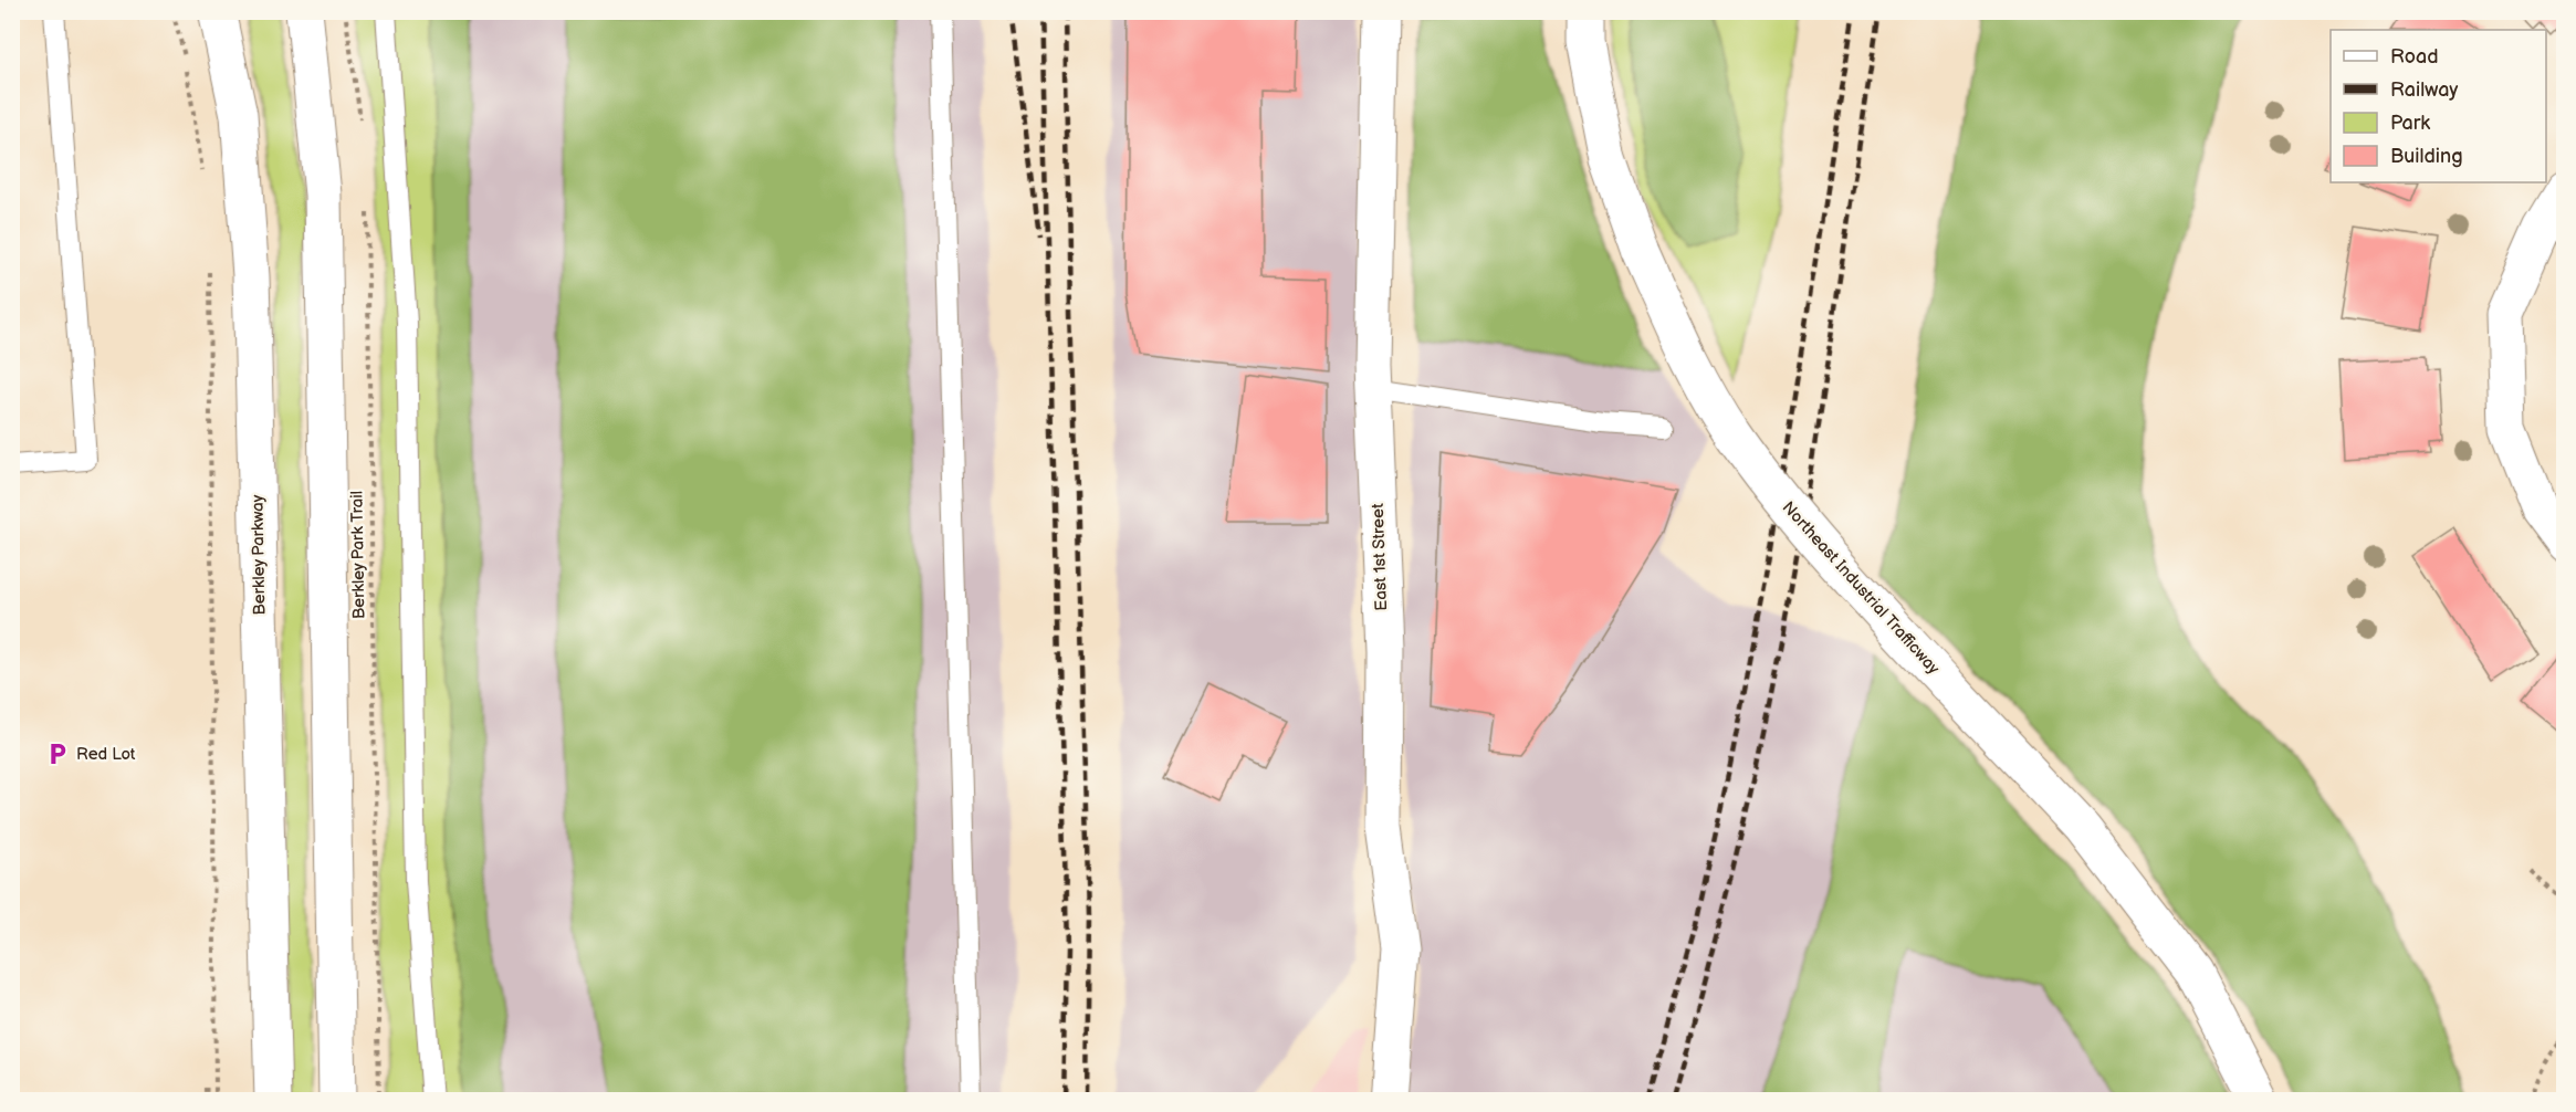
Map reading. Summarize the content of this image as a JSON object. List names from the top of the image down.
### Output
{
  "streets": {
    "street": ["Berkley Parkway", "East 1st Street", "Northeast Industrial Trafficway"],
    "path": ["Berkley Park Trail"]
  },
  "places": {
    "parking": ["Red Lot"]
  },
  "legend": [
    "Road",
    "Railway",
    "Park",
    "Building"
  ]
}
